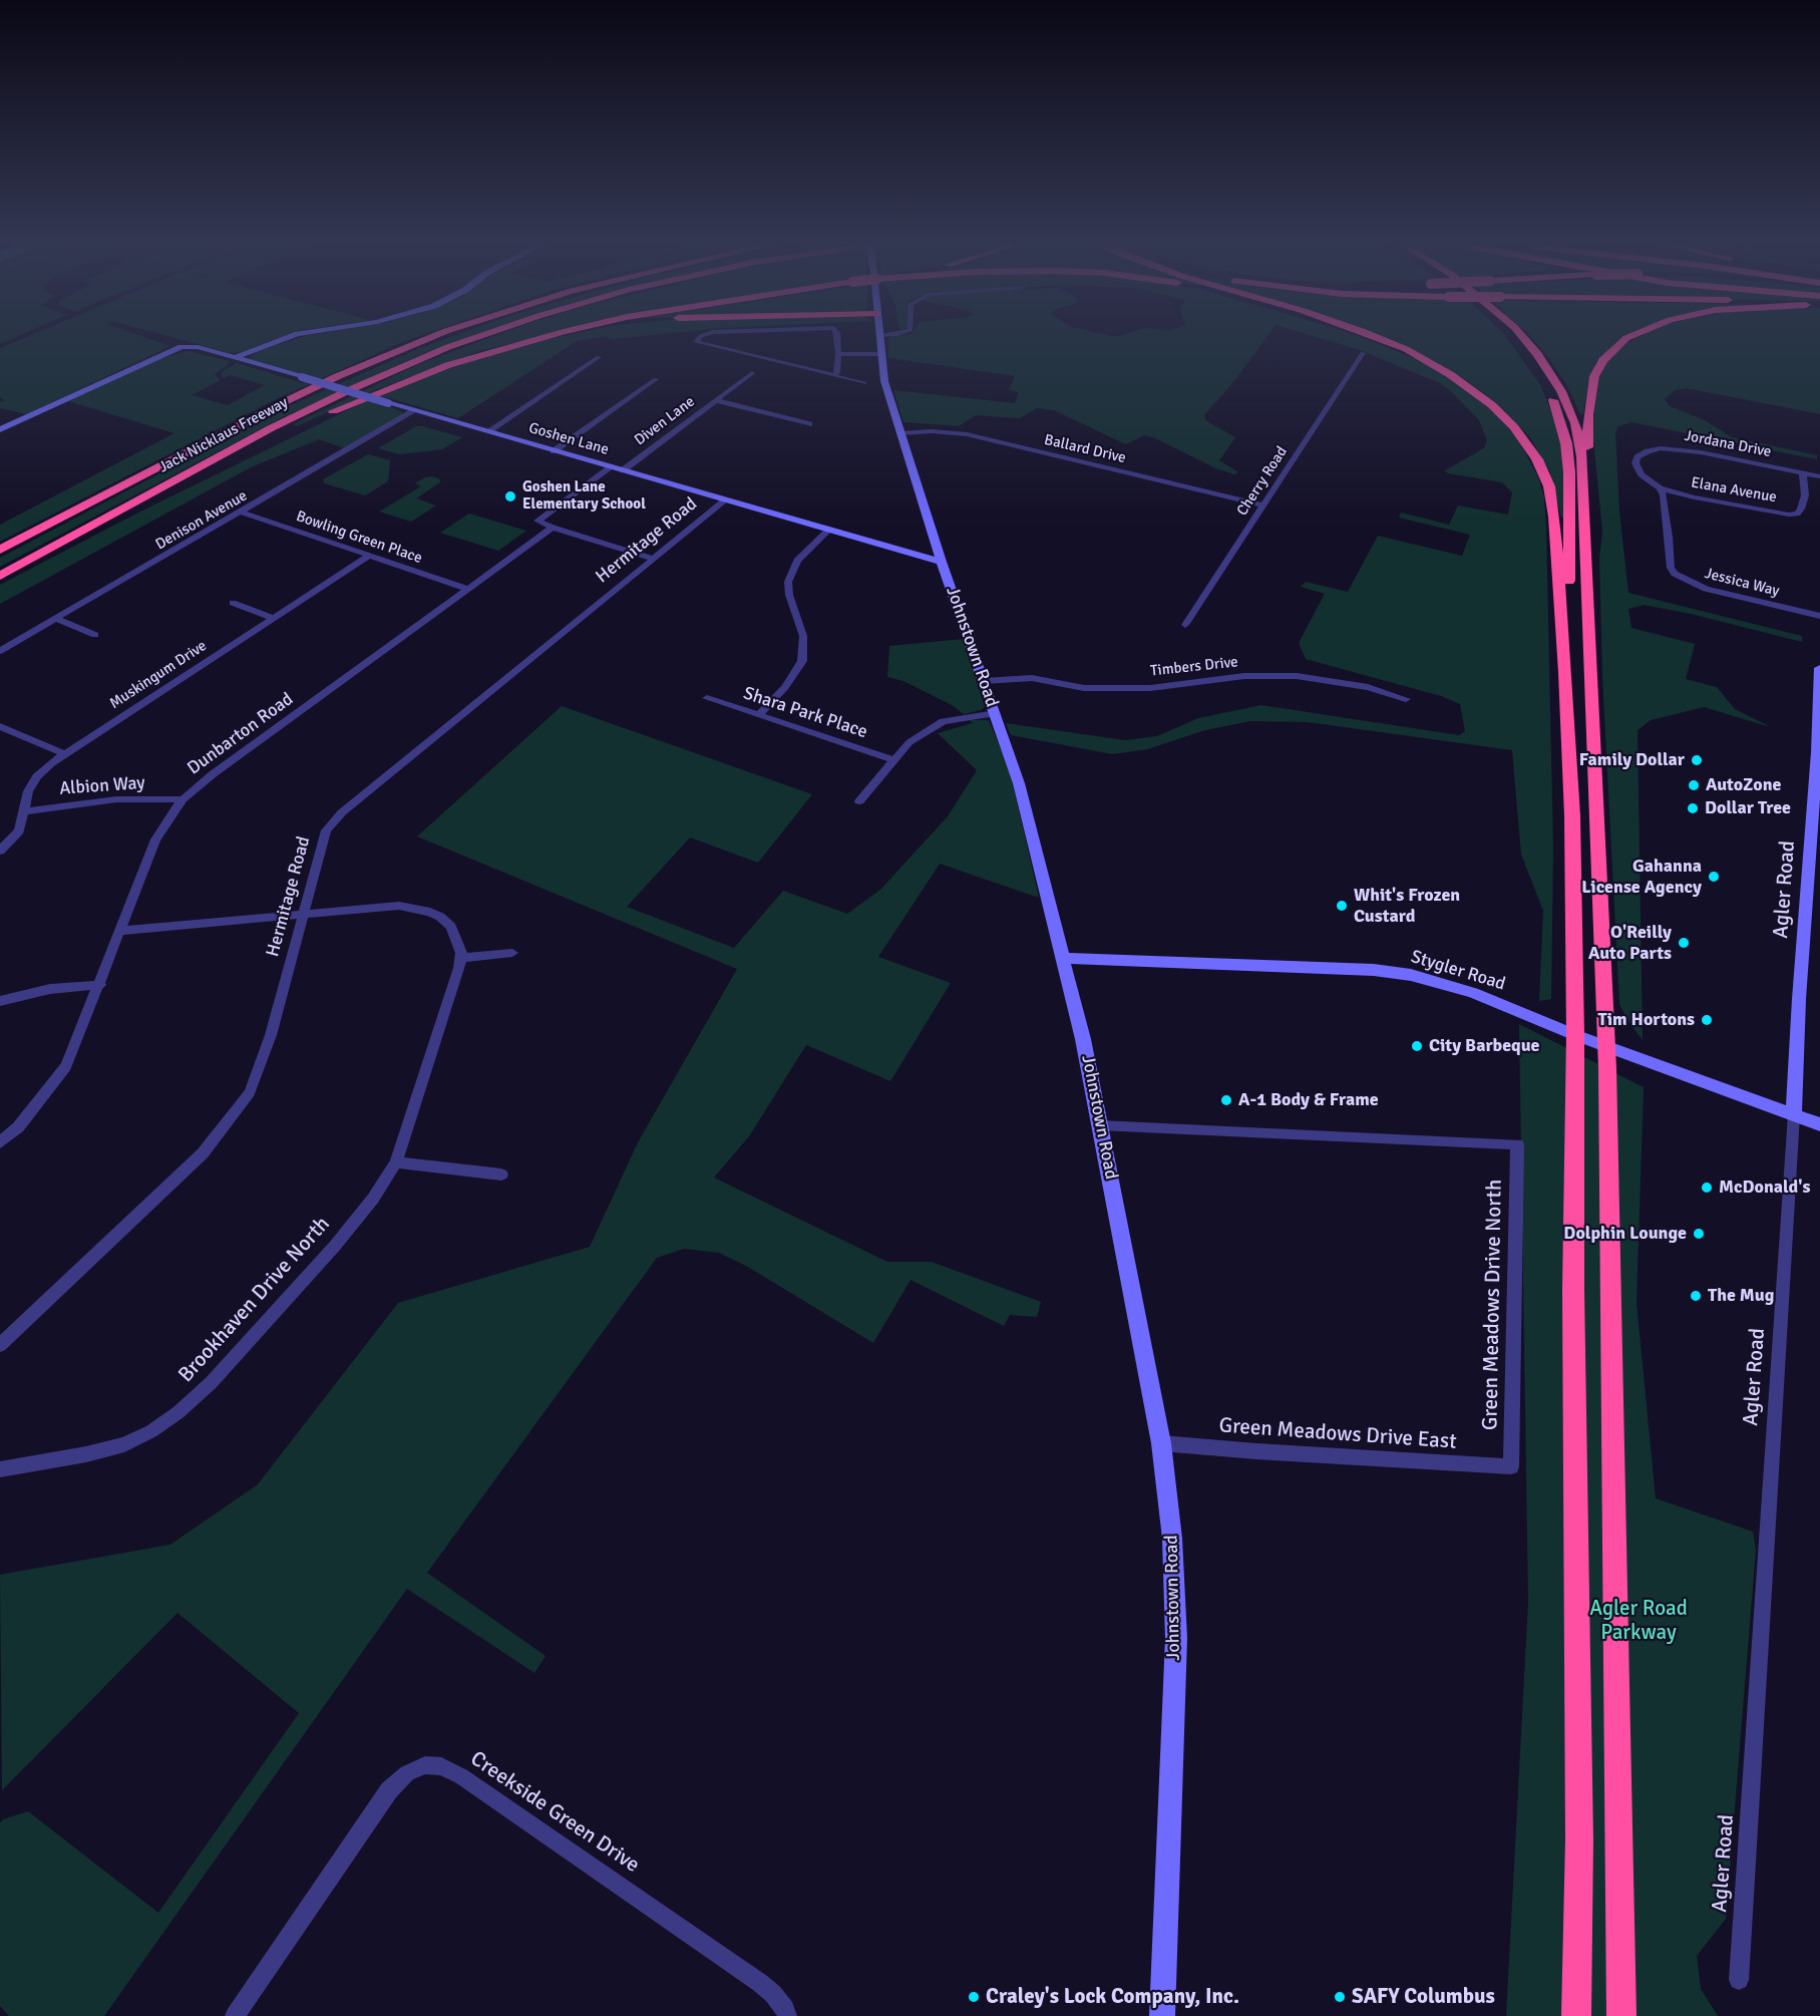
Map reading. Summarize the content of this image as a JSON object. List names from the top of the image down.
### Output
{
  "streets": {
    "highway": ["Jack Nicklaus Freeway"],
    "main road": [
      "Goshen Lane",
      "Johnstown Road",
      "Agler Road",
      "Stygler Road"
    ],
    "street": [
      "Diven Lane",
      "Jordana Drive",
      "Ballard Drive",
      "Cherry Road",
      "Elana Avenue",
      "Denison Avenue",
      "Bowling Green Place",
      "Hermitage Road",
      "Jessica Way",
      "Timbers Drive",
      "Muskingum Drive",
      "Shara Park Place",
      "Dunbarton Road",
      "Albion Way",
      "Brookhaven Drive North",
      "Green Meadows Drive North",
      "Green Meadows Drive East",
      "Creekside Green Drive"
    ]
  },
  "crossings": [
    ["Diven Lane", "Goshen Lane"],
    ["Goshen Lane", "Denison Avenue"],
    ["Goshen Lane", "Hermitage Road"],
    ["Goshen Lane", "Johnstown Road"],
    ["Jordana Drive", "Elana Avenue"],
    ["Jordana Drive", "Jessica Way"],
    ["Ballard Drive", "Cherry Road"],
    ["Ballard Drive", "Johnstown Road"],
    ["Elana Avenue", "Jessica Way"],
    ["Denison Avenue", "Bowling Green Place"],
    ["Bowling Green Place", "Muskingum Drive"],
    ["Bowling Green Place", "Dunbarton Road"],
    ["Johnstown Road", "Timbers Drive"],
    ["Johnstown Road", "Stygler Road"],
    ["Johnstown Road", "Green Meadows Drive North"],
    ["Johnstown Road", "Green Meadows Drive East"],
    ["Muskingum Drive", "Albion Way"],
    ["Dunbarton Road", "Albion Way"],
    ["Agler Road", "Stygler Road"],
    ["Green Meadows Drive North", "Green Meadows Drive East"]
  ],
  "parks": ["Agler Road Parkway"],
  "places": [
    "Goshen Lane Elementary School",
    "Family Dollar",
    "AutoZone",
    "Dollar Tree",
    "Gahanna License Agency",
    "Whit's Frozen Custard",
    "O'Reilly Auto Parts",
    "Tim Hortons",
    "City Barbeque",
    "A-1 Body & Frame",
    "McDonald's",
    "Dolphin Lounge",
    "The Mug",
    "Craley's Lock Company, Inc.",
    "SAFY Columbus"
  ]
}
